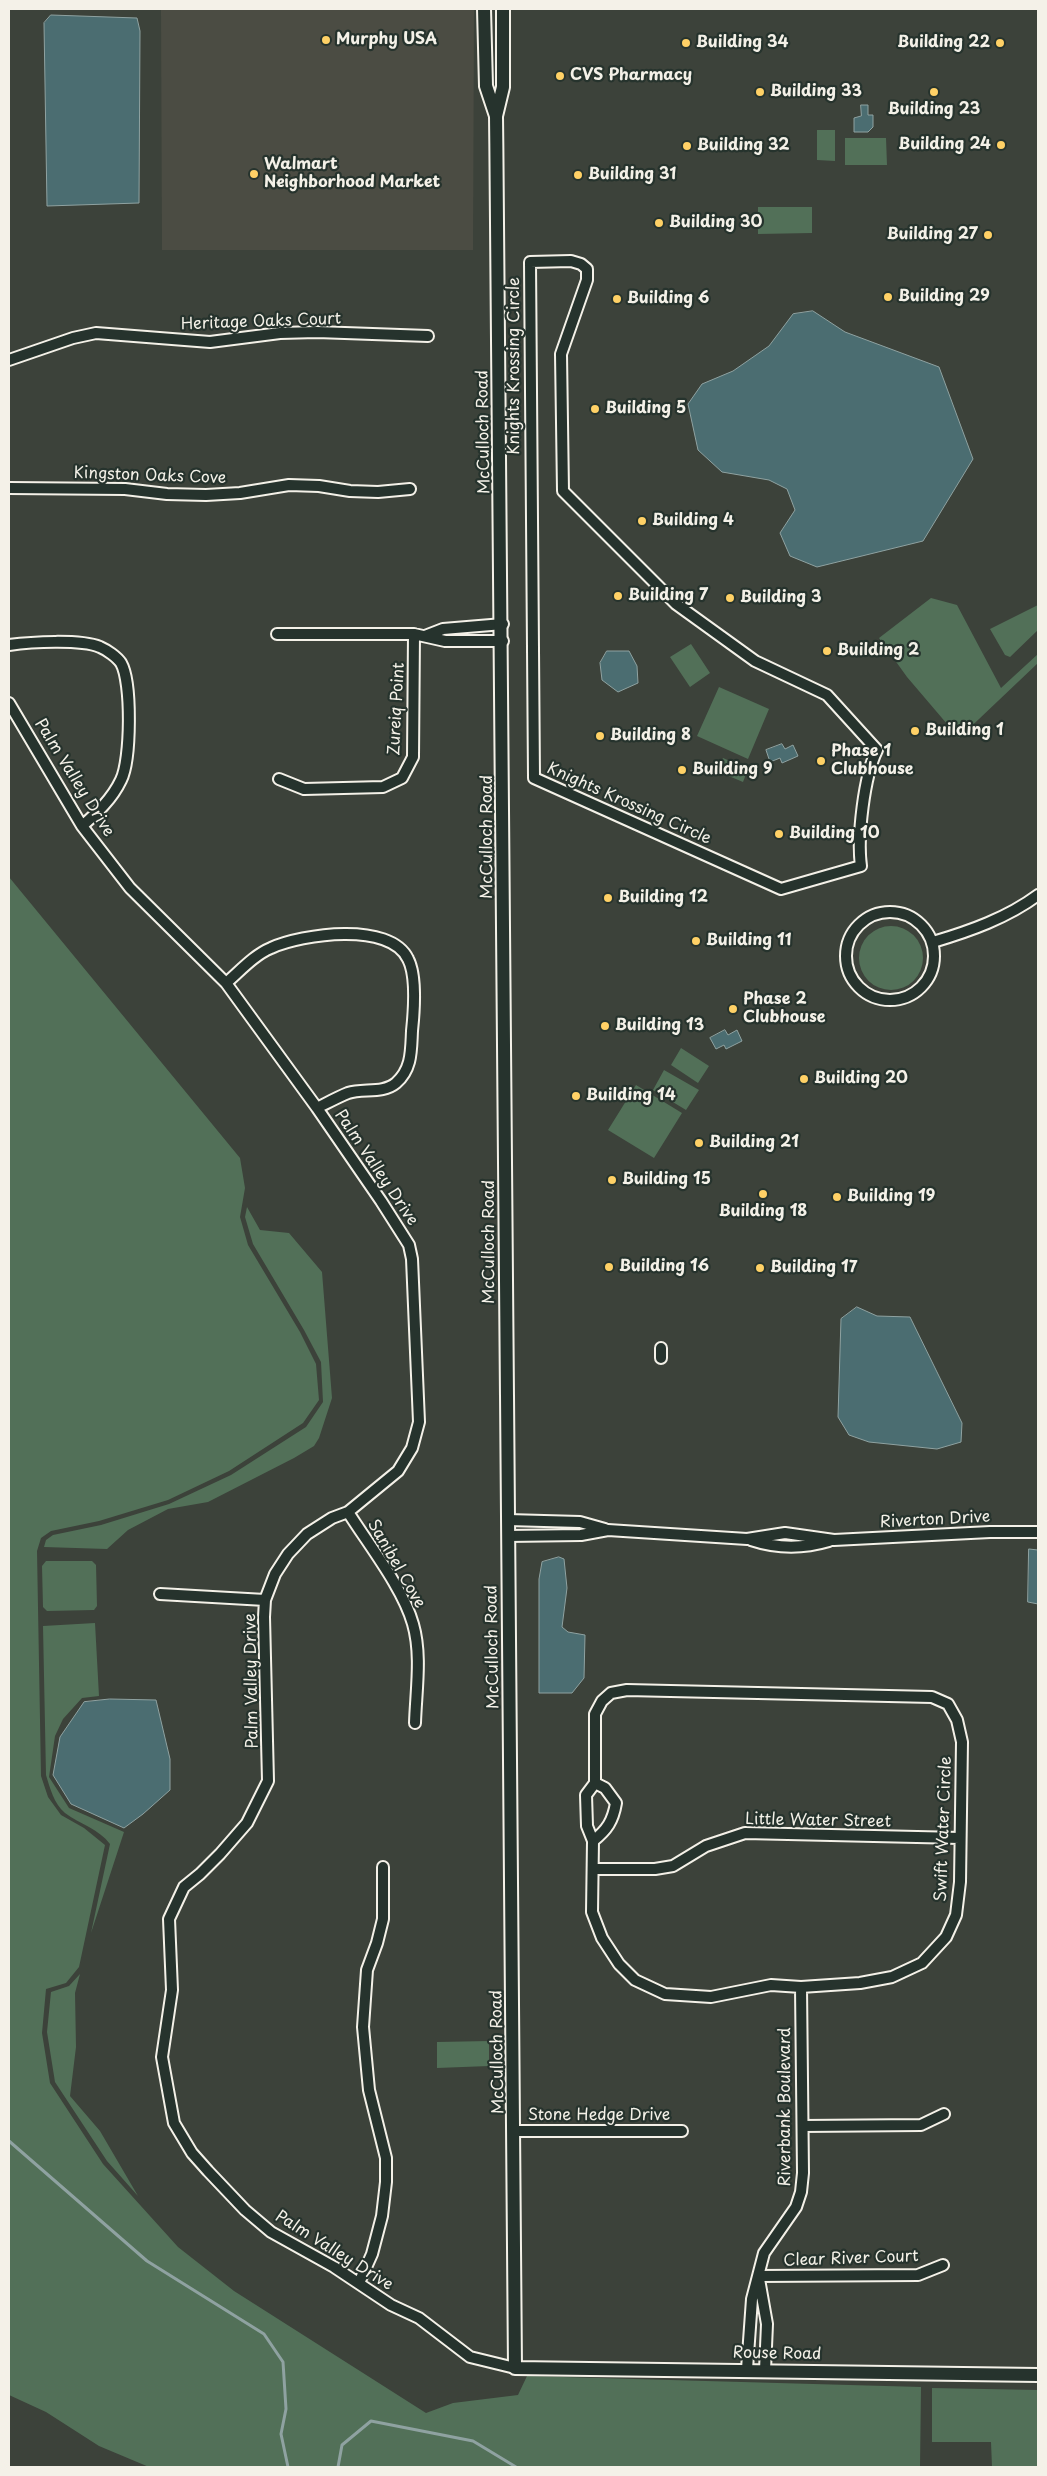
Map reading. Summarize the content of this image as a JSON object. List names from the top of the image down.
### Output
{
  "streets": {
    "street": [
      "Heritage Oaks Court",
      "Knights Krossing Circle",
      "McCulloch Road",
      "Kingston Oaks Cove",
      "Zureiq Point",
      "Palm Valley Drive",
      "Riverton Drive",
      "Sanibel Cove",
      "Little Water Street",
      "Swift Water Circle",
      "Riverbank Boulevard",
      "Stone Hedge Drive",
      "Clear River Court",
      "Rouse Road"
    ]
  },
  "crossings": [
    ["McCulloch Road", "Palm Valley Drive"],
    ["McCulloch Road", "Riverton Drive"],
    ["McCulloch Road", "Stone Hedge Drive"],
    ["McCulloch Road", "Rouse Road"],
    ["Palm Valley Drive", "Sanibel Cove"],
    ["Palm Valley Drive", "Rouse Road"],
    ["Little Water Street", "Swift Water Circle"],
    ["Swift Water Circle", "Riverbank Boulevard"],
    ["Riverbank Boulevard", "Clear River Court"],
    ["Riverbank Boulevard", "Rouse Road"]
  ],
  "places": [
    "Murphy USA",
    "Building 34",
    "Building 22",
    "CVS Pharmacy",
    "Building 33",
    "Building 23",
    "Building 24",
    "Building 32",
    "Walmart Neighborhood Market",
    "Building 31",
    "Building 30",
    "Building 27",
    "Building 29",
    "Building 6",
    "Building 5",
    "Building 4",
    "Building 7",
    "Building 3",
    "Building 2",
    "Building 1",
    "Building 8",
    "Phase 1 Clubhouse",
    "Building 9",
    "Building 10",
    "Building 12",
    "Building 11",
    "Phase 2 Clubhouse",
    "Building 13",
    "Building 20",
    "Building 14",
    "Building 21",
    "Building 15",
    "Building 18",
    "Building 19",
    "Building 16",
    "Building 17"
  ]
}
